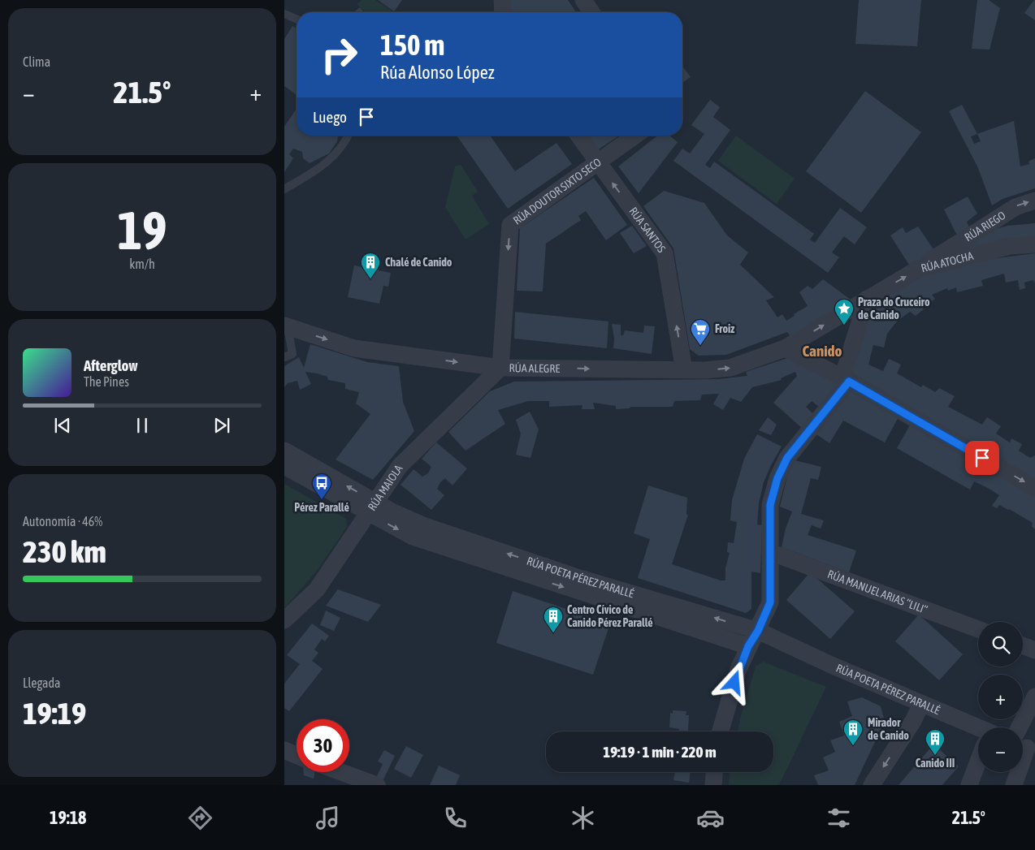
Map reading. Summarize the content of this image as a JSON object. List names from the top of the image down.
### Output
{
  "streets": {
    "street": [
      "RÚA DOUTOR SIXTO SECO",
      "RÚA RIEGO",
      "RÚA SANTOS",
      "RÚA ATOCHA",
      "RÚA ALEGRE",
      "RÚA MAIOLA",
      "RÚA POETA PÉREZ PARALLÉ",
      "RÚA MANUEL ARIAS “LILI”"
    ]
  },
  "crossings": [
    ["RÚA DOUTOR SIXTO SECO", "RÚA SANTOS"],
    ["RÚA DOUTOR SIXTO SECO", "RÚA ALEGRE"],
    ["RÚA DOUTOR SIXTO SECO", "RÚA MAIOLA"],
    ["RÚA RIEGO", "RÚA ATOCHA"],
    ["RÚA SANTOS", "RÚA ALEGRE"],
    ["RÚA ALEGRE", "RÚA MAIOLA"],
    ["RÚA MAIOLA", "RÚA POETA PÉREZ PARALLÉ"]
  ],
  "one_way": [
    "RÚA DOUTOR SIXTO SECO",
    "RÚA RIEGO",
    "RÚA SANTOS",
    "RÚA ALEGRE"
  ],
  "districts": ["Canido"],
  "places": {
    "building": [
      "Chalé de Canido",
      "Centro Cívico de Canido Pérez Parallé",
      "Mirador de Canido",
      "Canido III"
    ],
    "place": ["Praza do Cruceiro de Canido"],
    "supermarket": ["Froiz"],
    "bus stop": ["Pérez Parallé"]
  },
  "page": {
    "tile": [
      "Clima",
      ["19", "km/h"],
      ["Autonomía · 46%", "230 km"],
      ["Llegada", "19:19"]
    ],
    "turn": ["150 m", "Rúa Alonso López"],
    "heat": ["−", "21.5°", "+"],
    "then": "Luego",
    "song": ["Afterglow", "The Pines"],
    "map_buttons": ["+", "−"],
    "limit": "30",
    "trip": "19:19 · 1 min · 220 m",
    "tabs": ["19:18", "21.5°"]
  }
}
